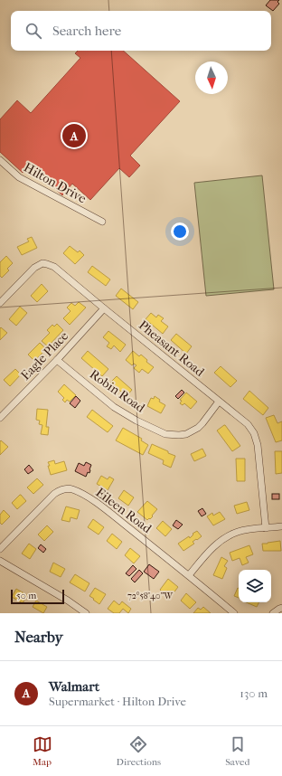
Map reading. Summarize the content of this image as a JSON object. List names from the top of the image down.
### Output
{
  "streets": {
    "street": [
      "Hilton Drive",
      "Pheasant Road",
      "Eagle Place",
      "Robin Road",
      "Eileen Road"
    ]
  },
  "crossings": [
    ["Pheasant Road", "Eagle Place"],
    ["Pheasant Road", "Robin Road"],
    ["Eagle Place", "Robin Road"]
  ],
  "scale_bar": "50 m",
  "north": "bottom",
  "page": {
    "search": "Search here",
    "pins": "A",
    "scale": "50 m",
    "heading": "Nearby",
    "list": [
      {
        "mark": "A",
        "name": "Walmart",
        "note": "Supermarket · Hilton Drive",
        "value": "130 m"
      }
    ],
    "nav": ["Map", "Directions", "Saved"]
  },
  "coordinates": ["72°58'40\"W"]
}
